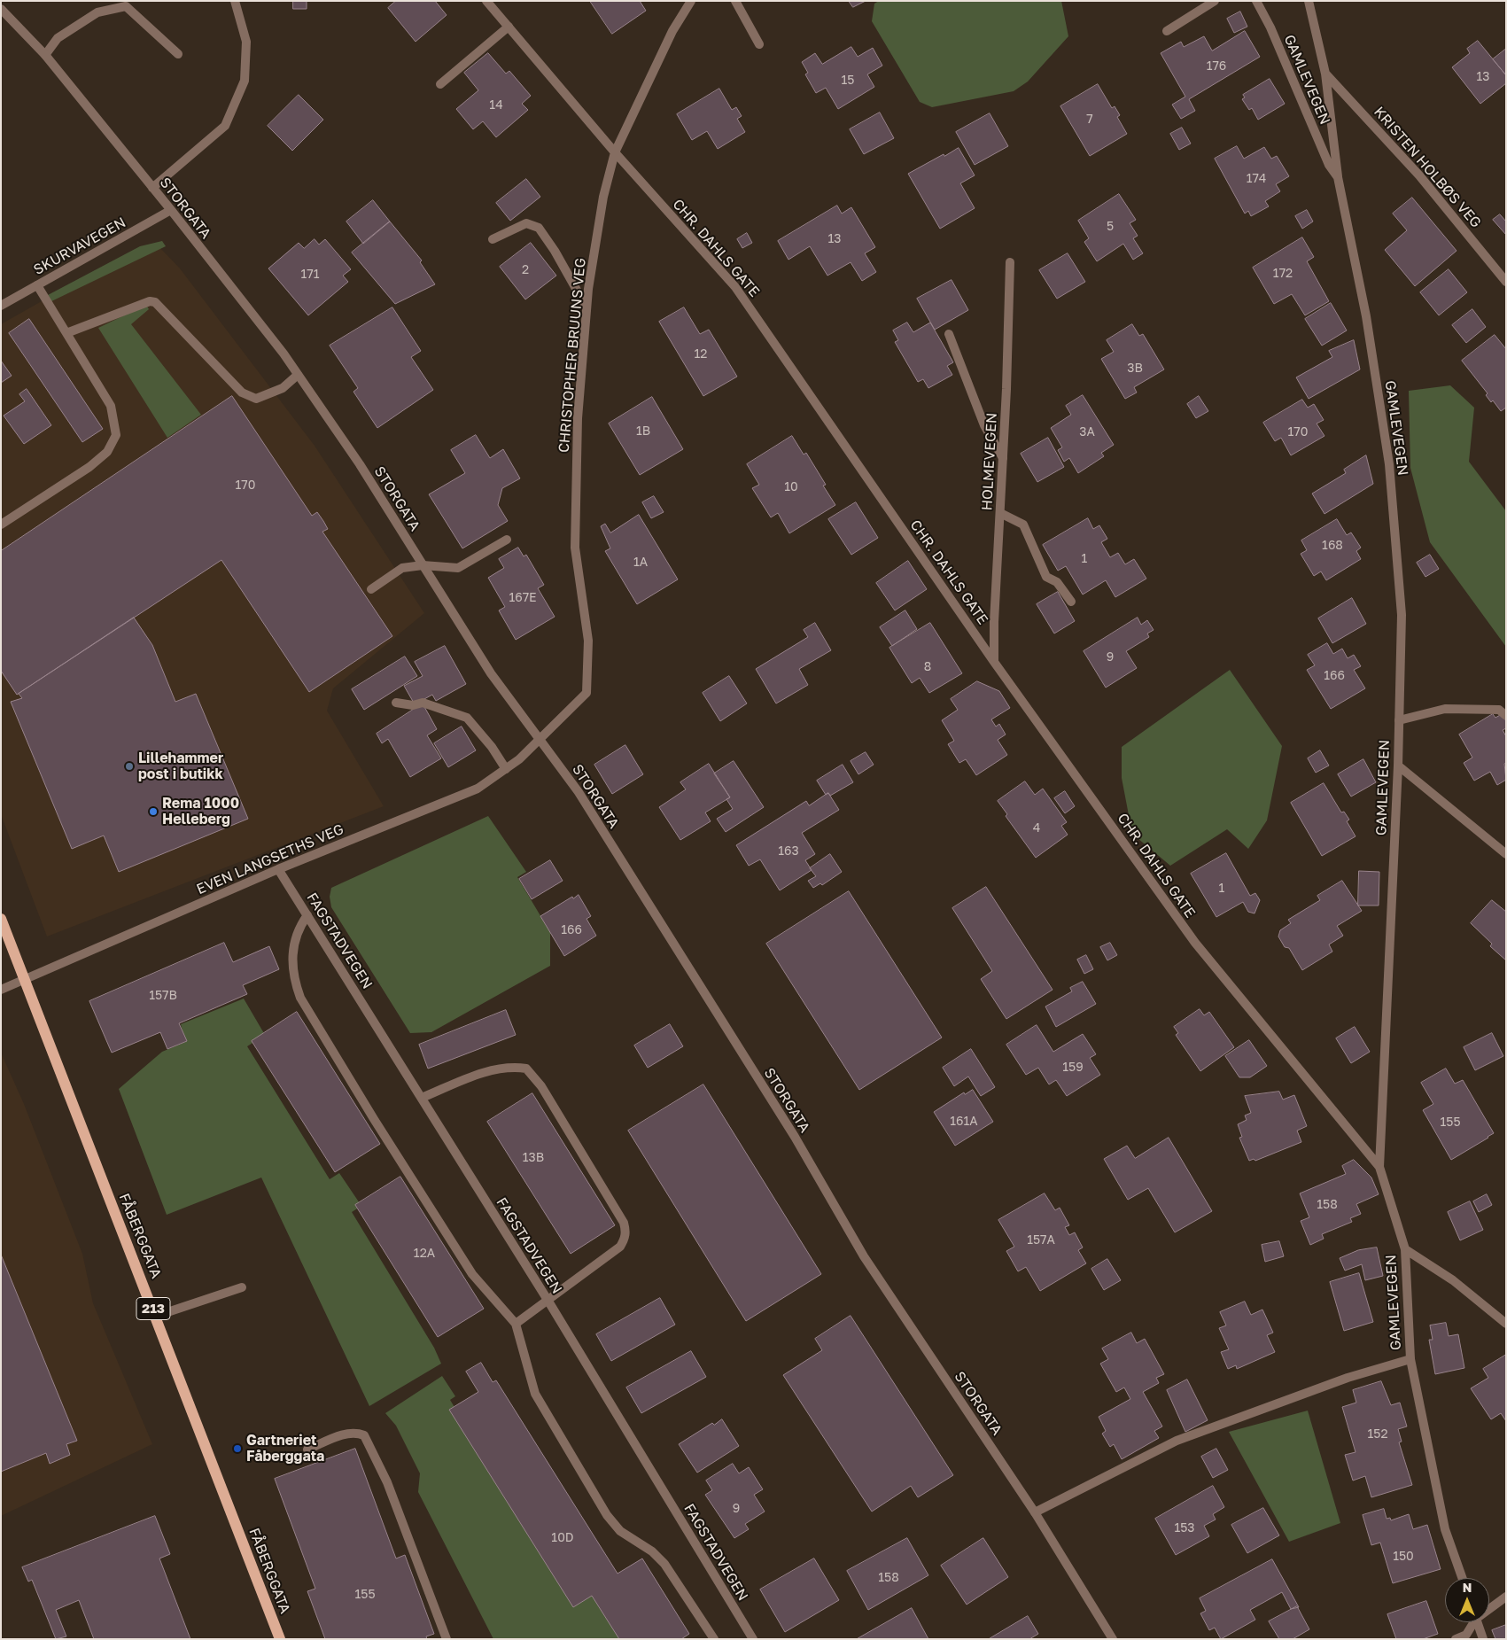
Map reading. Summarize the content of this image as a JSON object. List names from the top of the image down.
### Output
{
  "streets": {
    "main road": ["FÅBERGGATA", "213"],
    "street": [
      "GAMLEVEGEN",
      "KRISTEN HOLBØS VEG",
      "STORGATA",
      "SKURVAVEGEN",
      "CHR. DAHLS GATE",
      "CHRISTOPHER BRUUNS VEG",
      "HOLMEVEGEN",
      "EVEN LANGSETHS VEG",
      "FAGSTADVEGEN"
    ]
  },
  "crossings": [
    ["GAMLEVEGEN", "CHR. DAHLS GATE"],
    ["STORGATA", "SKURVAVEGEN"],
    ["STORGATA", "CHRISTOPHER BRUUNS VEG"],
    ["STORGATA", "EVEN LANGSETHS VEG"],
    ["CHR. DAHLS GATE", "CHRISTOPHER BRUUNS VEG"],
    ["CHR. DAHLS GATE", "HOLMEVEGEN"],
    ["CHRISTOPHER BRUUNS VEG", "EVEN LANGSETHS VEG"],
    ["EVEN LANGSETHS VEG", "FAGSTADVEGEN"],
    ["EVEN LANGSETHS VEG", "FÅBERGGATA"]
  ],
  "places": ["Lillehammer post i butikk", "Rema 1000 Helleberg", "Gartneriet Fåberggata"],
  "house_numbers": [
    "176",
    "13",
    "15",
    "14",
    "7",
    "174",
    "5",
    "13",
    "2",
    "172",
    "171",
    "12",
    "3B",
    "1B",
    "3A",
    "170",
    "170",
    "10",
    "168",
    "1",
    "1A",
    "167E",
    "9",
    "8",
    "166",
    "4",
    "163",
    "1",
    "166",
    "157B",
    "159",
    "161A",
    "155",
    "13B",
    "158",
    "157A",
    "12A",
    "152",
    "9",
    "153",
    "10D",
    "150",
    "158",
    "155"
  ],
  "north": "top"
}
